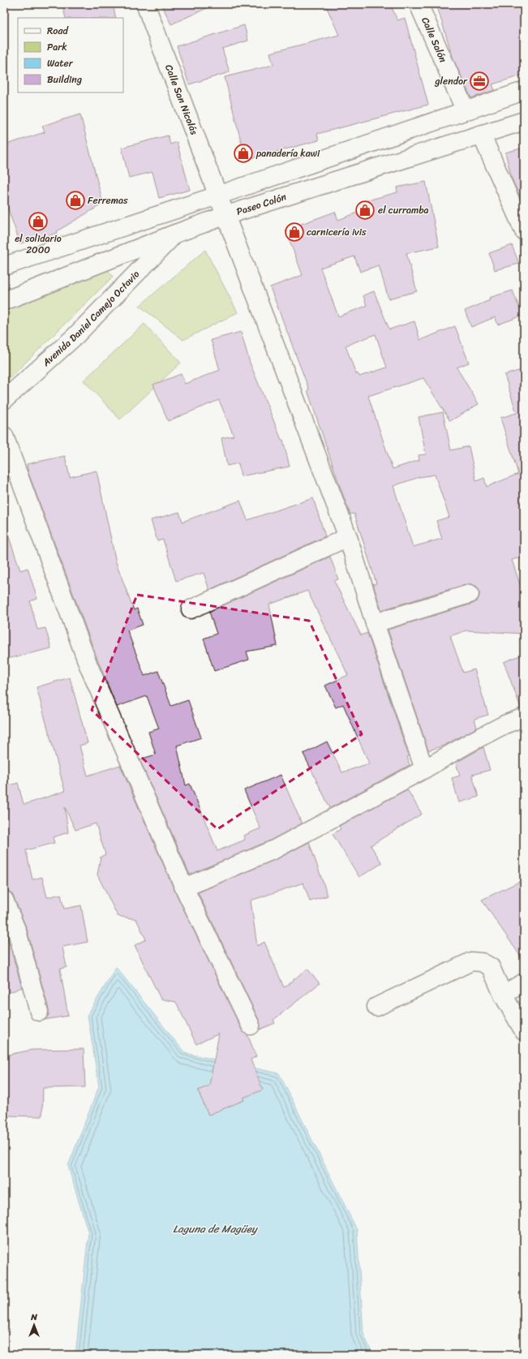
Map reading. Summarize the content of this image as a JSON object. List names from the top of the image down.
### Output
{
  "streets": {
    "street": [
      "Calle Salón",
      "Calle San Nicolás",
      "Paseo Colón",
      "Avenida Daniel Camejo Octavio"
    ]
  },
  "crossings": [
    ["Calle San Nicolás", "Paseo Colón"],
    ["Paseo Colón", "Avenida Daniel Camejo Octavio"]
  ],
  "water": ["Laguna de Magüey"],
  "places": {
    "office": ["glendor"],
    "shop": [
      "panadería kawi",
      "Ferremas",
      "el curramba",
      "el solidario 2000",
      "carnicería ivis"
    ]
  },
  "legend": [
    "Road",
    "Park",
    "Water",
    "Building"
  ],
  "north": "top"
}
